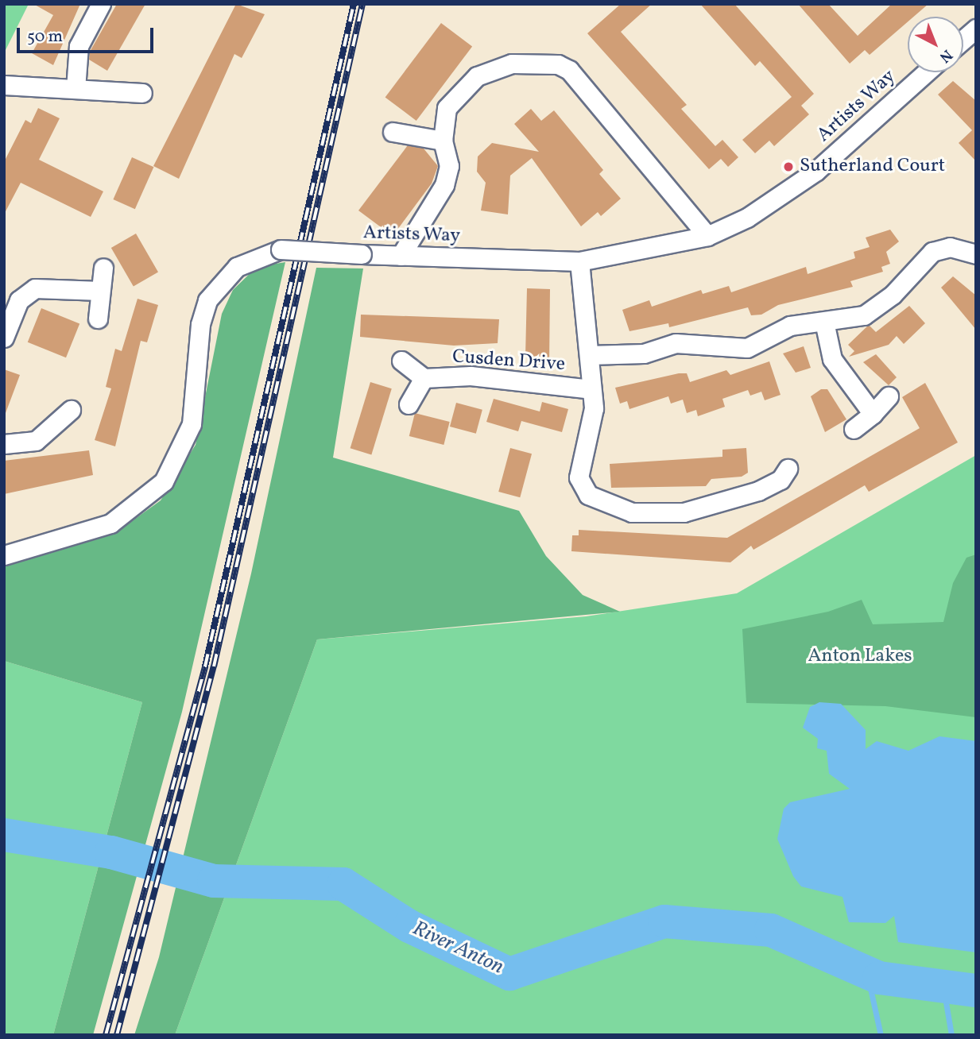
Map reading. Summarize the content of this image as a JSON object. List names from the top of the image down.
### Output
{
  "streets": {
    "street": ["Artists Way", "Cusden Drive"]
  },
  "crossings": [
    ["Artists Way", "Cusden Drive"]
  ],
  "water": ["River Anton"],
  "parks": ["Anton Lakes"],
  "places": ["Sutherland Court"],
  "scale_bar": "50 m",
  "north": "bottom right"
}
